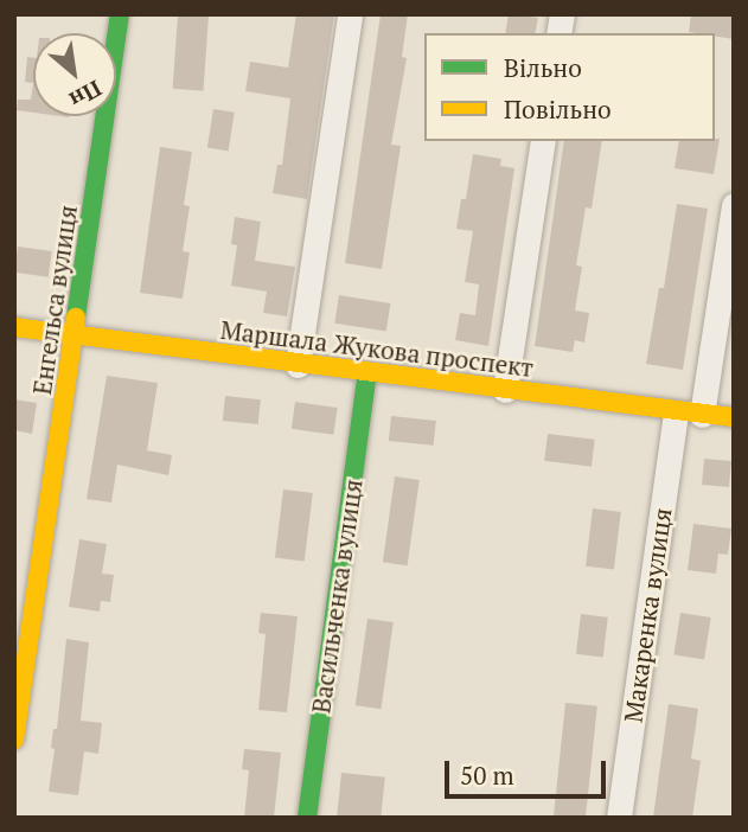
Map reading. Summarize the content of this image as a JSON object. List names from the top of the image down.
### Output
{
  "streets": {
    "street": [
      "Енгельса вулиця",
      "Маршала Жукова проспект",
      "Васильченка вулиця",
      "Макаренка вулиця"
    ]
  },
  "crossings": [
    ["Енгельса вулиця", "Маршала Жукова проспект"],
    ["Маршала Жукова проспект", "Васильченка вулиця"],
    ["Маршала Жукова проспект", "Макаренка вулиця"]
  ],
  "legend": ["Вільно", "Повільно"],
  "scale_bar": "50 m",
  "north": "bottom right"
}
